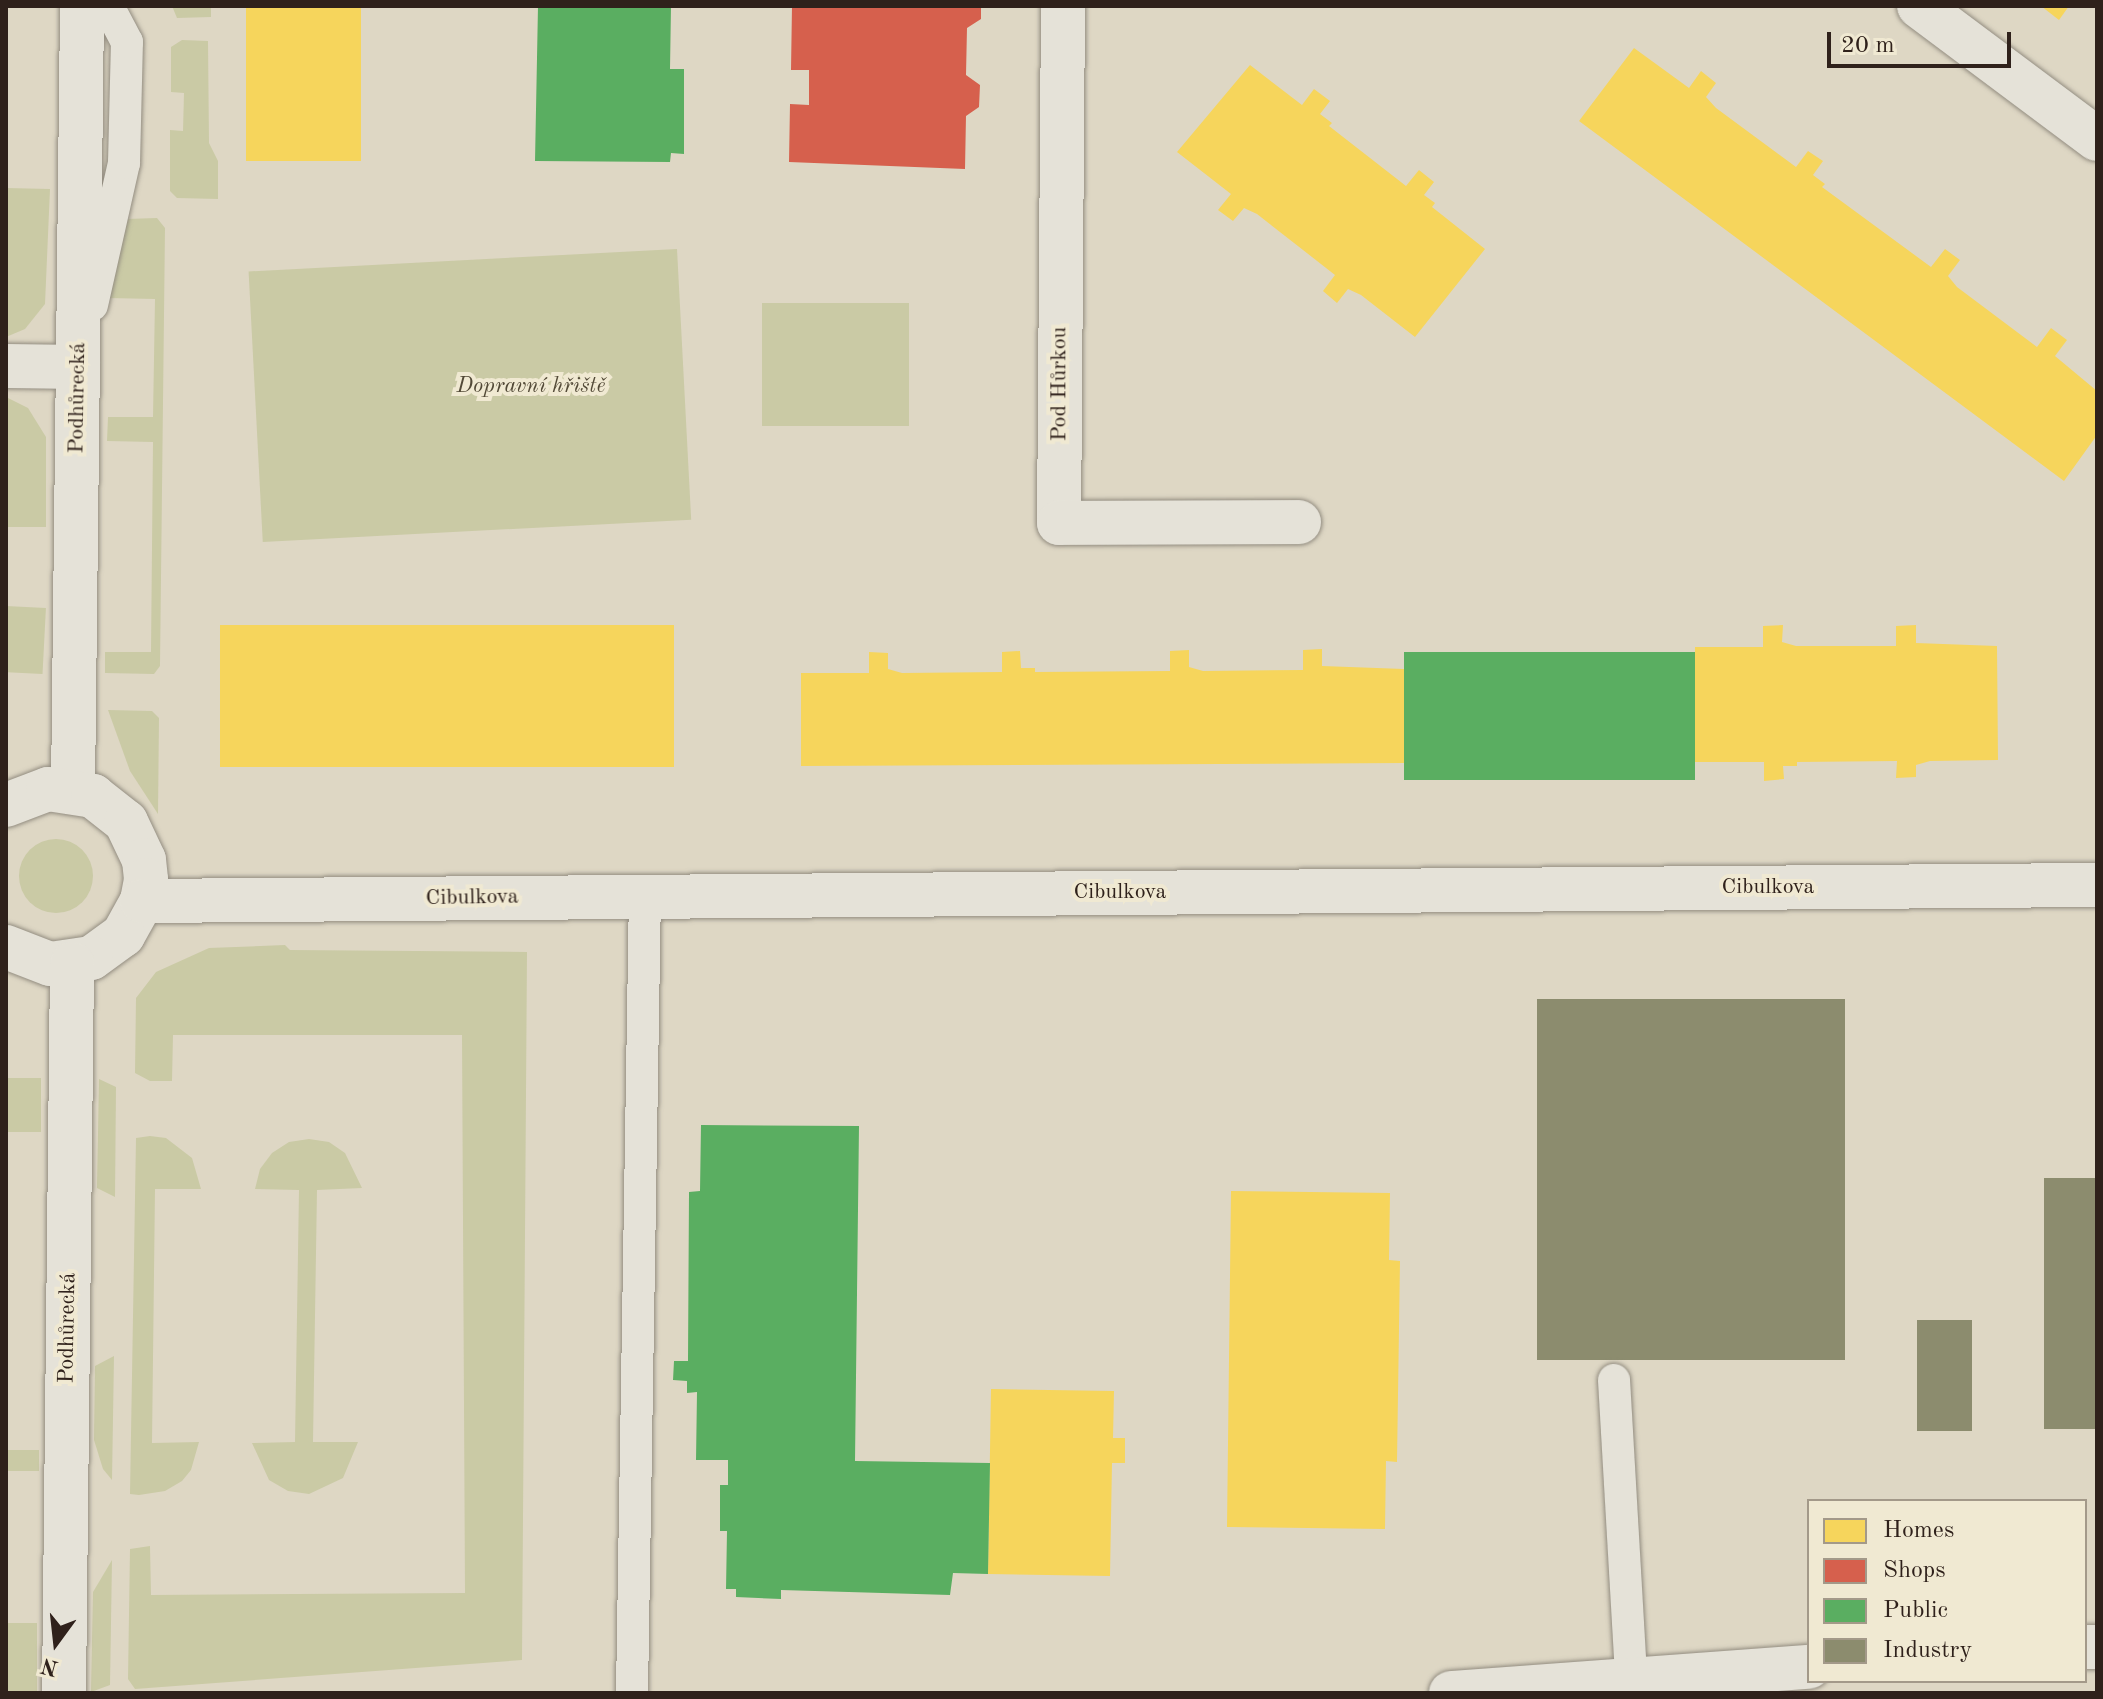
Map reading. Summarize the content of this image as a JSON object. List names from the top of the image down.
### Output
{
  "streets": {
    "street": ["Pod Hůrkou", "Podhůrecká", "Cibulkova"]
  },
  "parks": ["Dopravní hřiště"],
  "legend": [
    "Homes",
    "Shops",
    "Public",
    "Industry"
  ],
  "scale_bar": "20 m",
  "north": "bottom"
}
